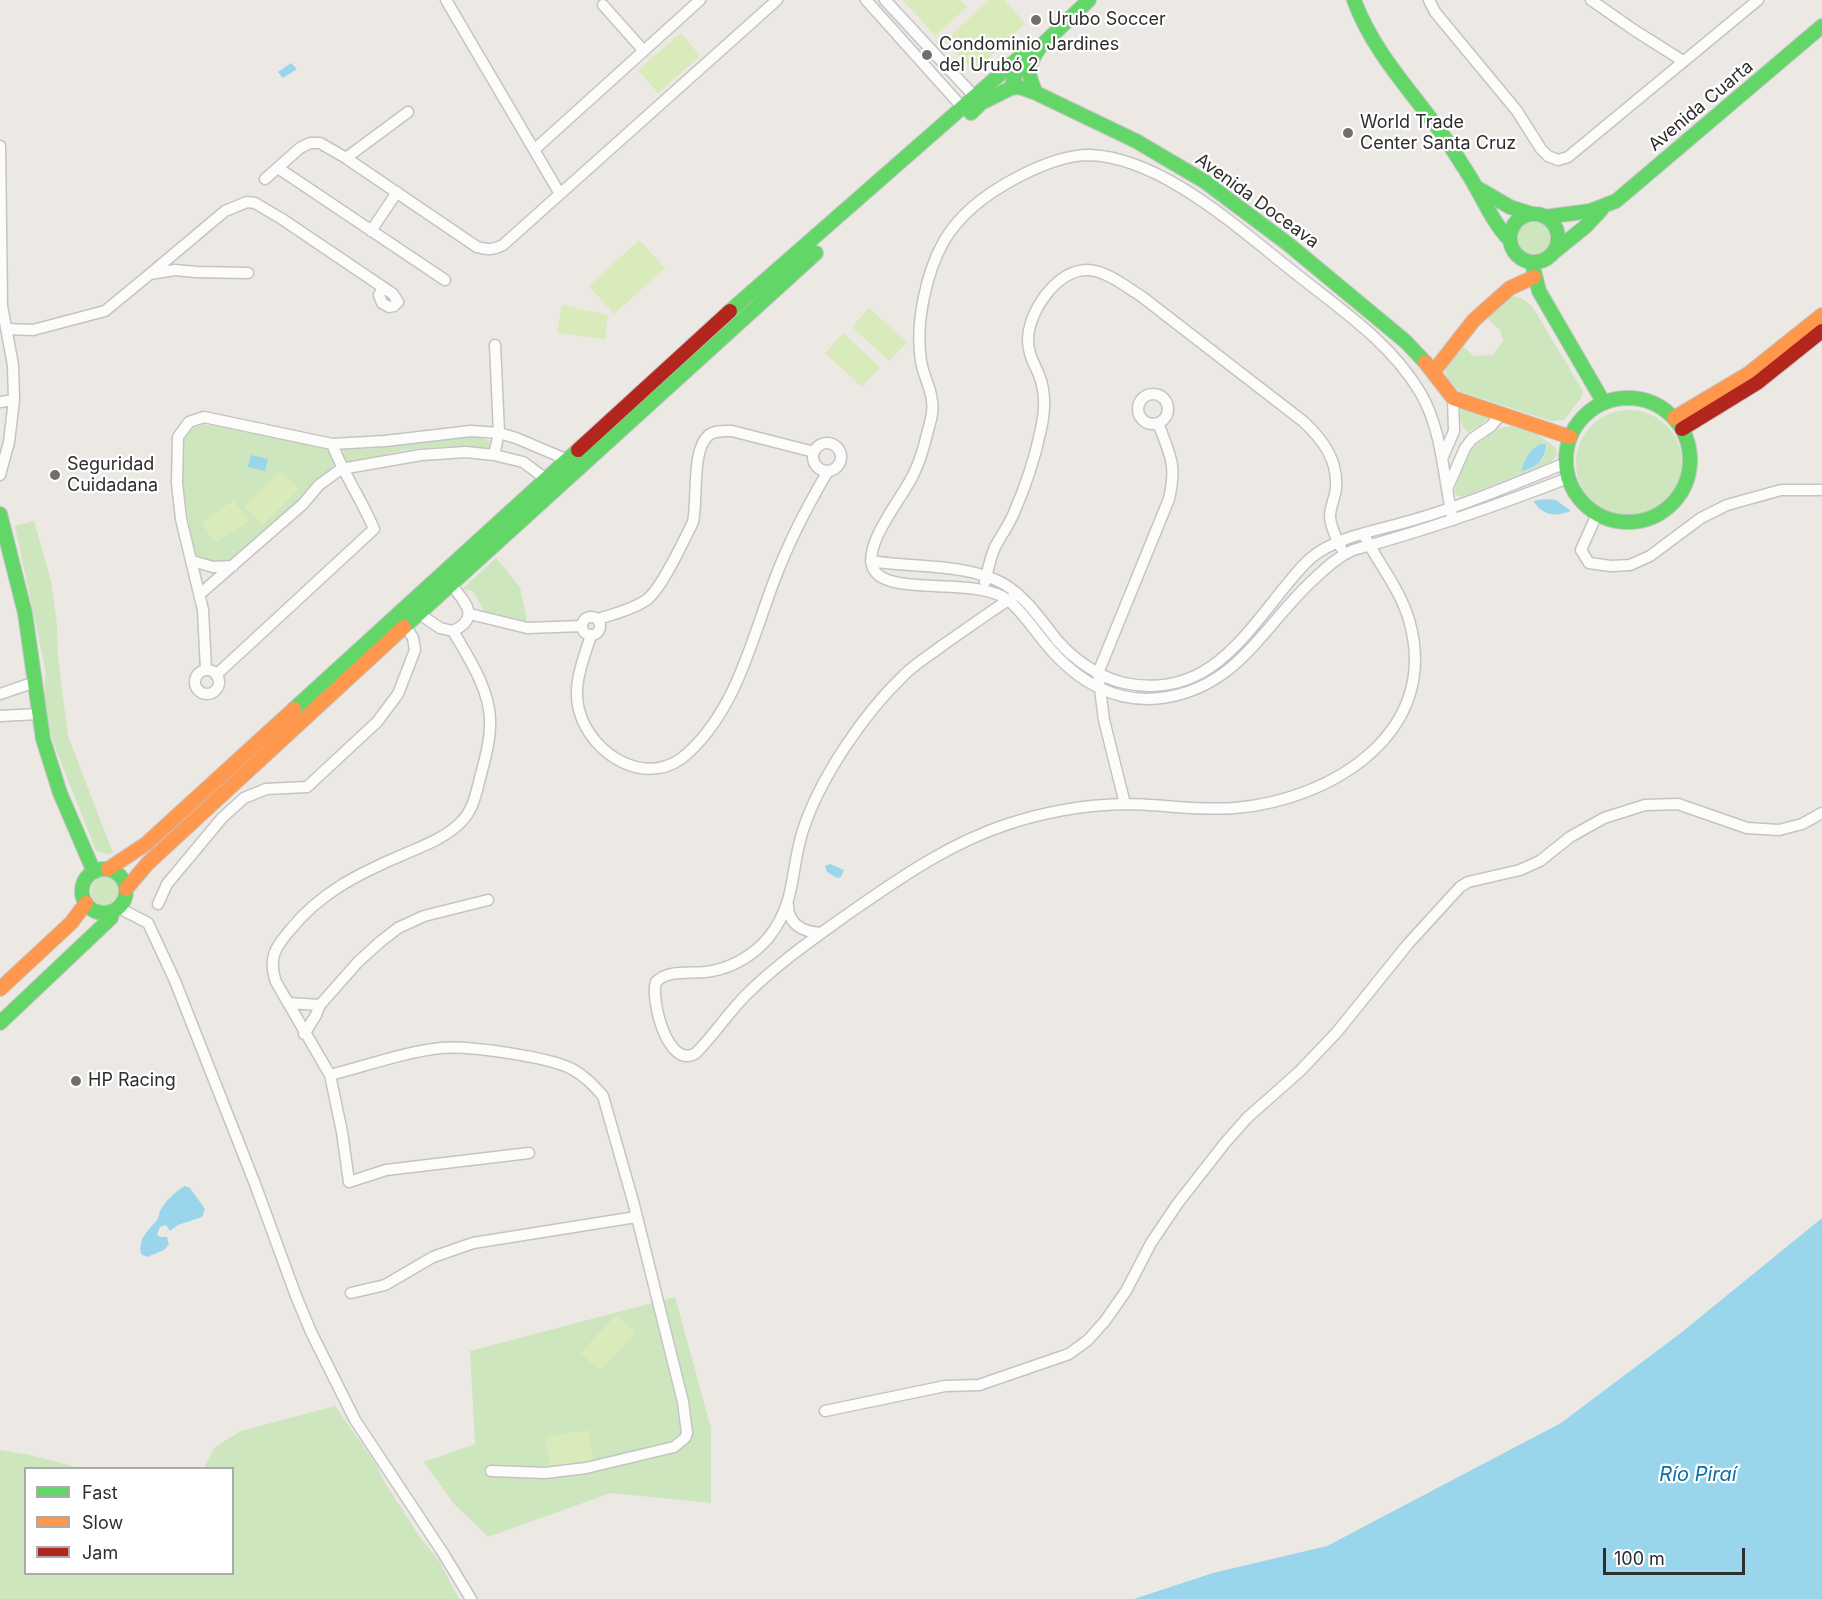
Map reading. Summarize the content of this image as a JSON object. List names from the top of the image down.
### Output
{
  "streets": {
    "main road": ["Avenida Cuarta", "Avenida Doceava"]
  },
  "water": ["Río Piraí"],
  "places": [
    "Urubo Soccer",
    "Condominio Jardines del Urubó 2",
    "World Trade Center Santa Cruz",
    "Seguridad Cuidadana",
    "HP Racing"
  ],
  "legend": ["Fast", "Slow", "Jam"],
  "scale_bar": "100 m"
}
